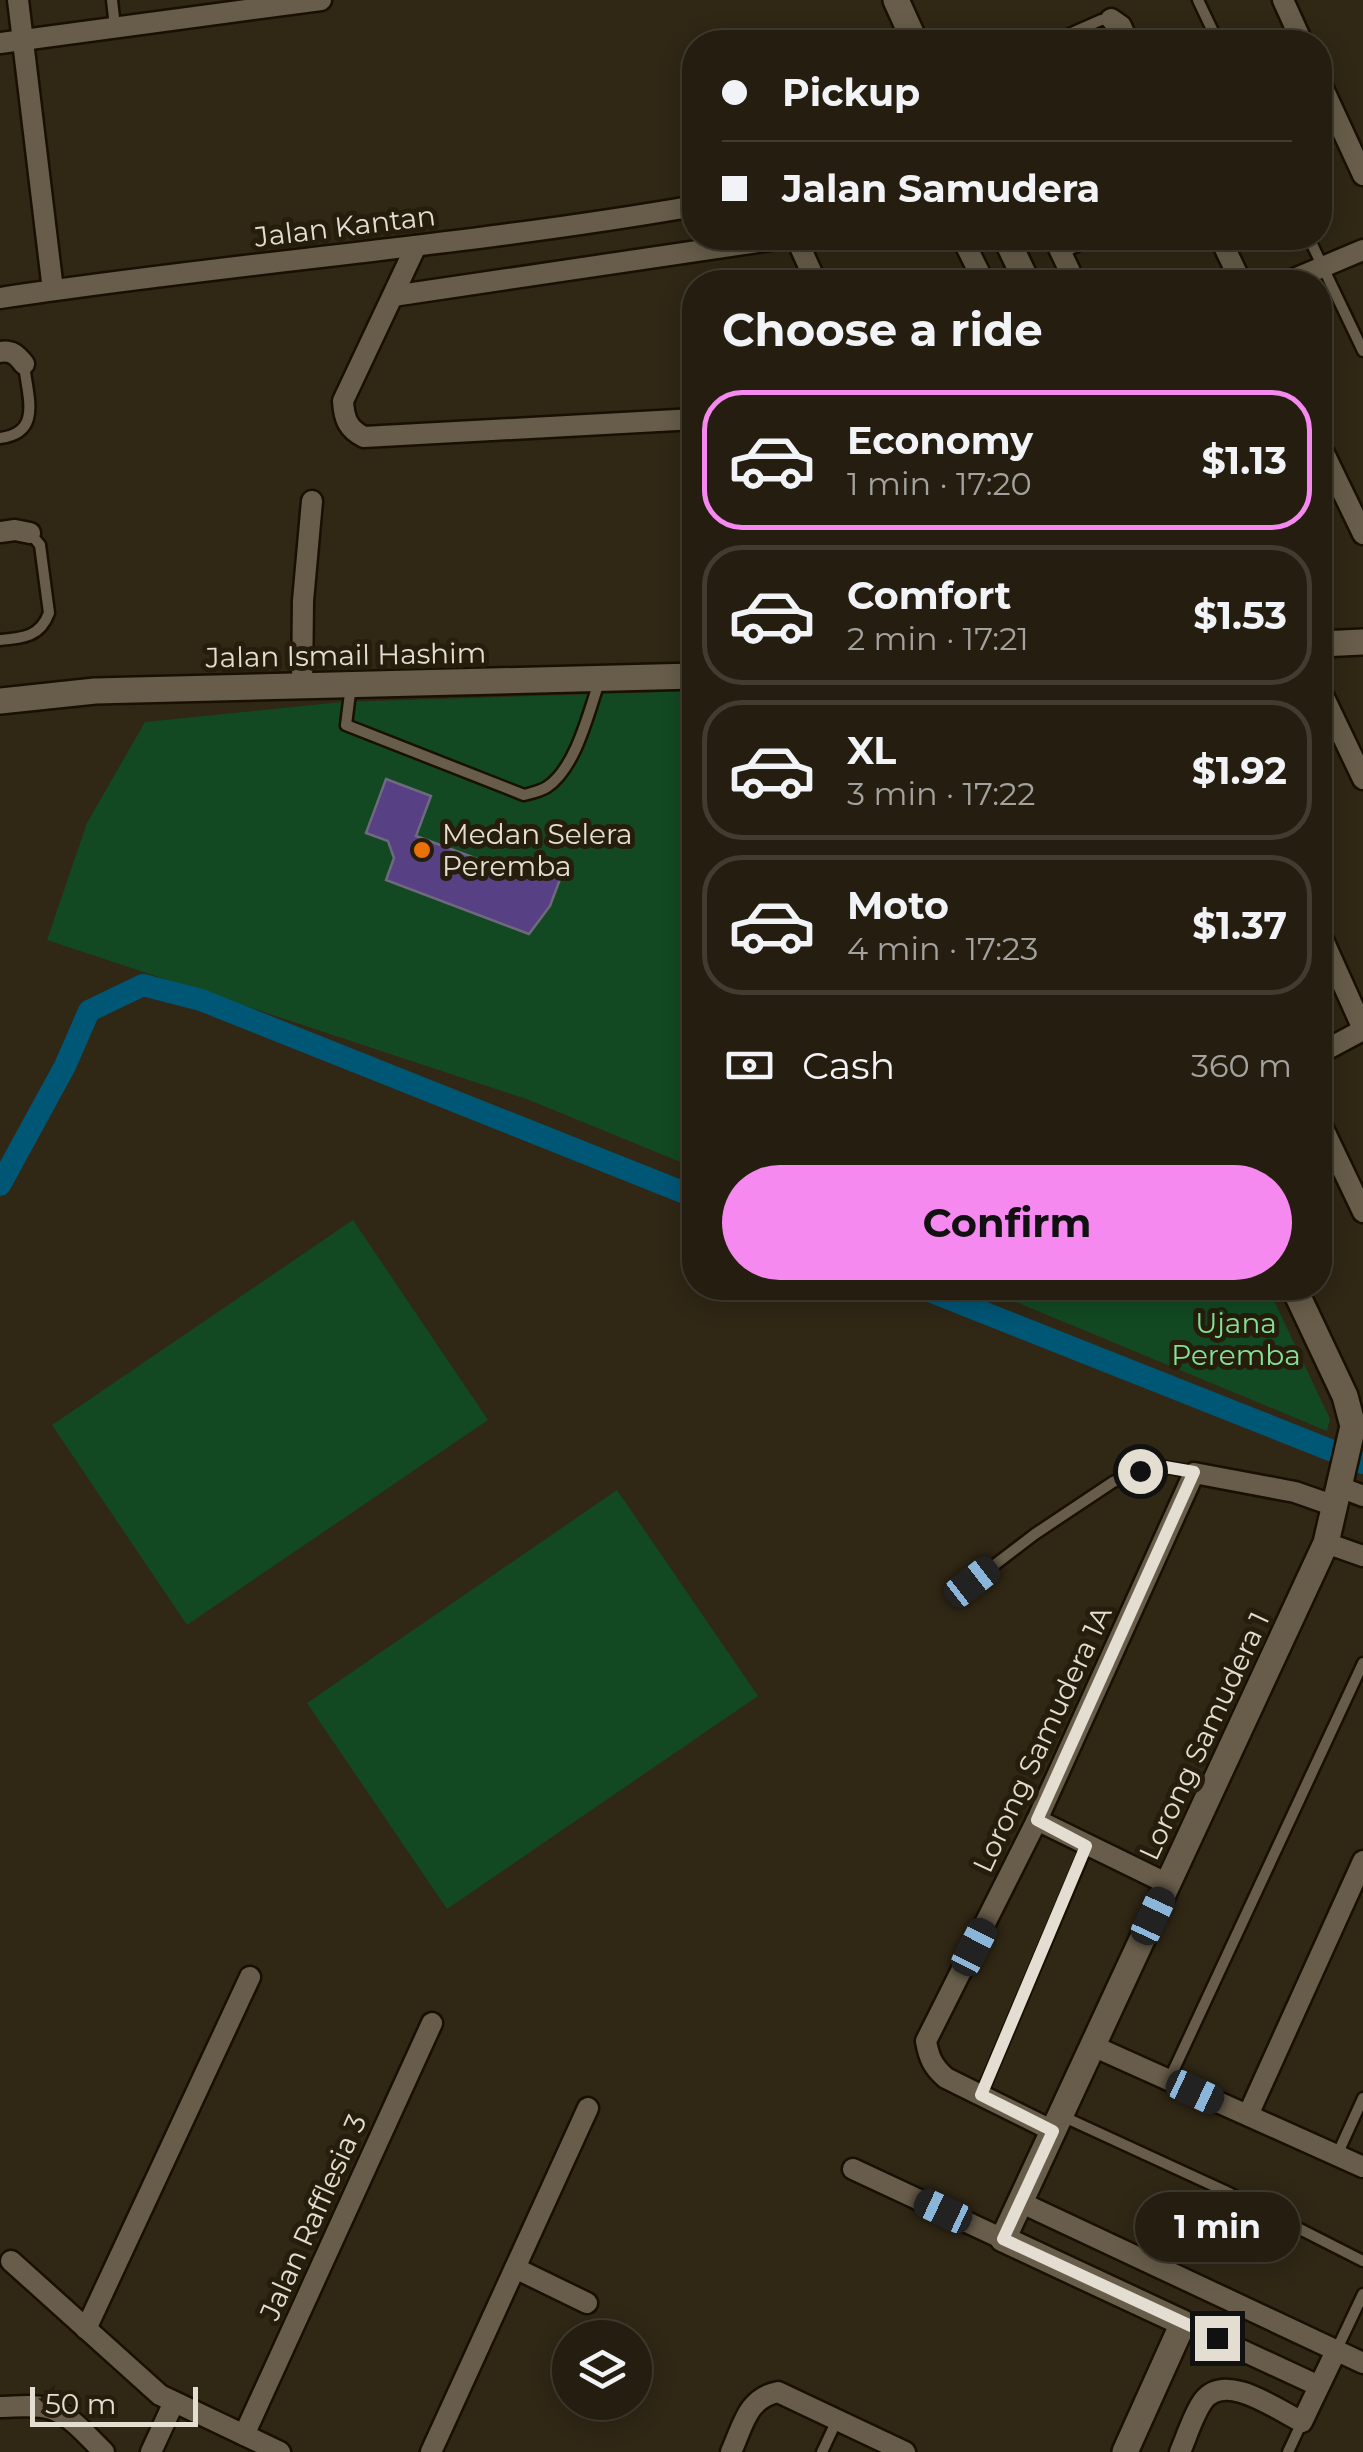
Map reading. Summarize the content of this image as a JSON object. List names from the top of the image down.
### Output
{
  "streets": {
    "street": [
      "Jalan Kantan",
      "Jalan Ismail Hashim",
      "Lorong Samudera 1",
      "Lorong Samudera 1A",
      "Jalan Rafflesia 3"
    ]
  },
  "crossings": [
    ["Lorong Samudera 1", "Lorong Samudera 1A"]
  ],
  "parks": ["Ujana Peremba"],
  "places": ["Medan Selera Peremba"],
  "scale_bar": "50 m",
  "page": {
    "banner": ["Pickup", "Jalan Samudera"],
    "heading": "Choose a ride",
    "list": [
      {
        "name": "Economy",
        "note": "1 min · 17:20",
        "value": "$1.13"
      },
      {
        "name": "Comfort",
        "note": "2 min · 17:21",
        "value": "$1.53"
      },
      {
        "name": "XL",
        "note": "3 min · 17:22",
        "value": "$1.92"
      },
      {
        "name": "Moto",
        "note": "4 min · 17:23",
        "value": "$1.37"
      }
    ],
    "pay": ["Cash", "360 m"],
    "buttons": "Confirm",
    "bubble": "1 min",
    "scale": "50 m"
  }
}
